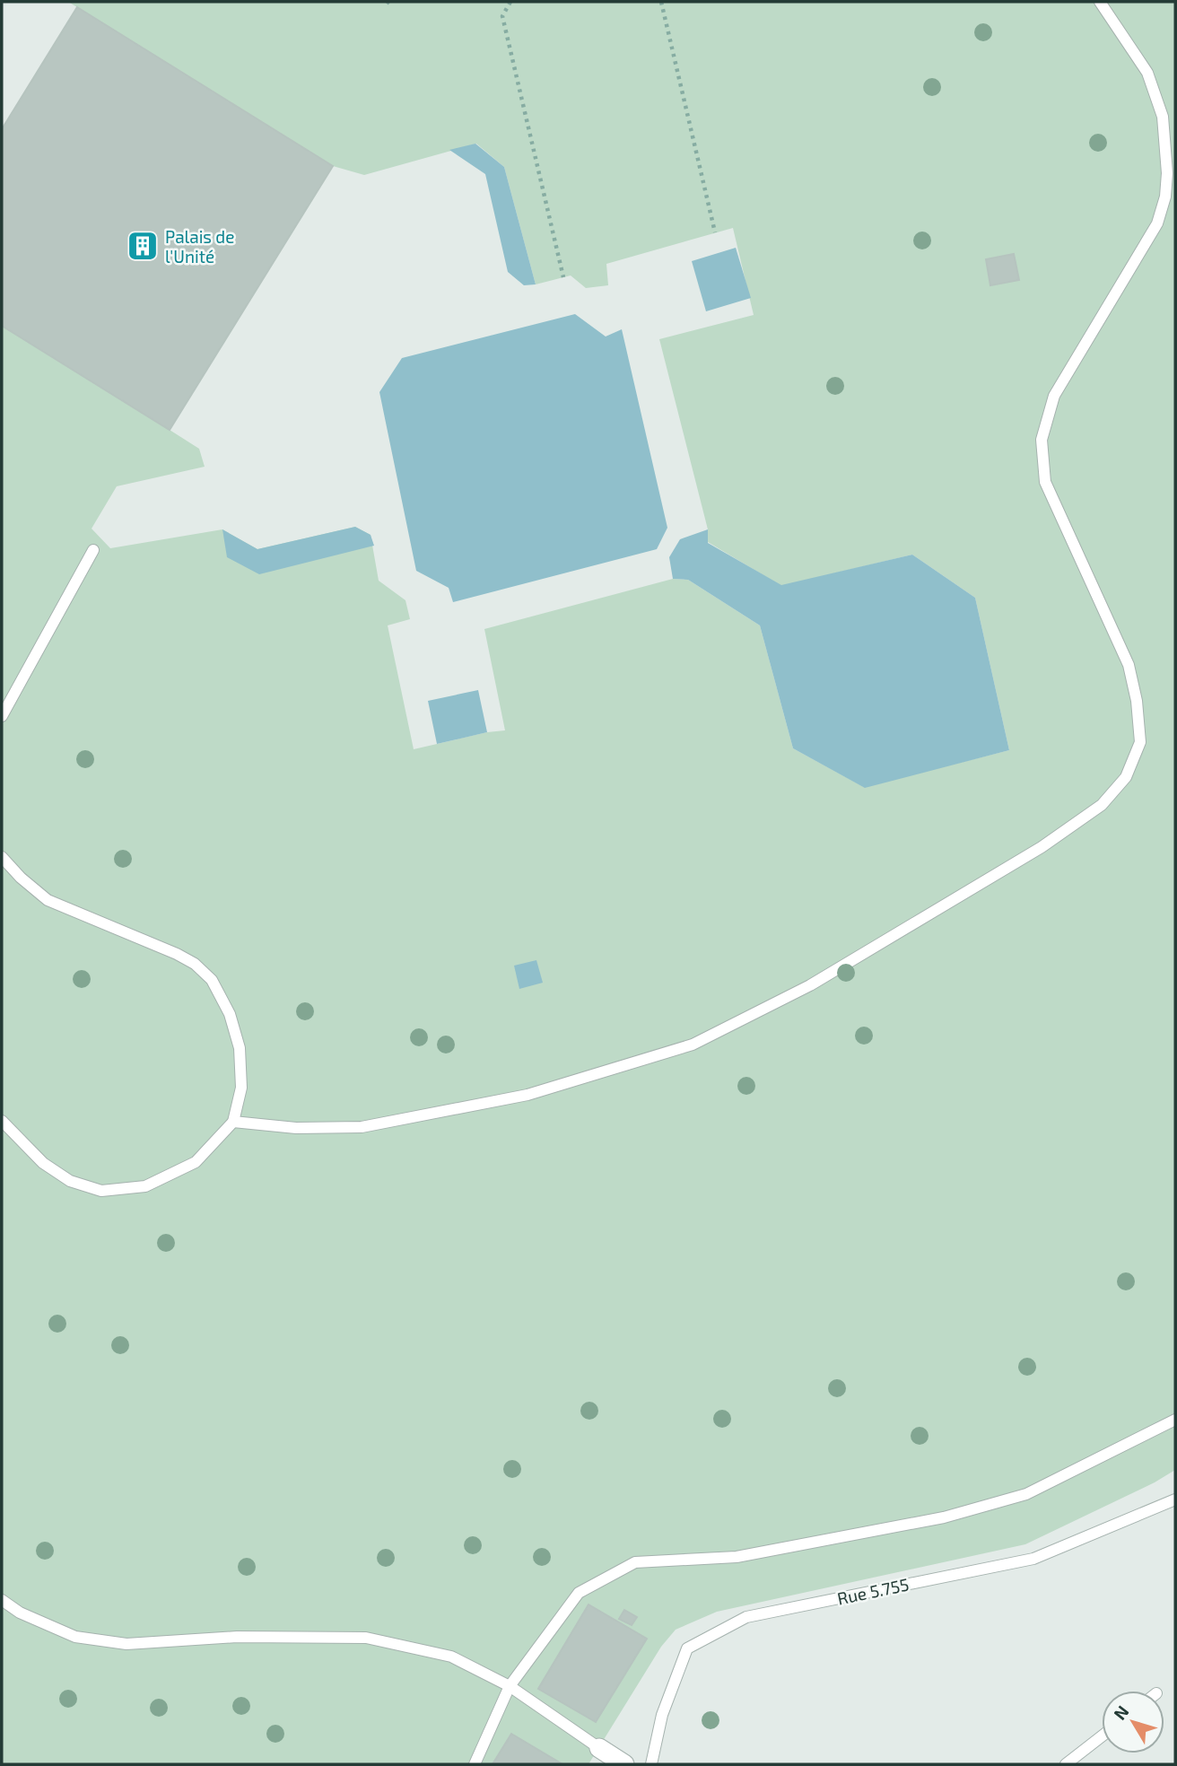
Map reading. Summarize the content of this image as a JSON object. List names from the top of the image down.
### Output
{
  "streets": {
    "lane": ["Rue 5.755"]
  },
  "places": {
    "building": ["Palais de l'Unité"]
  },
  "north": "top left"
}
